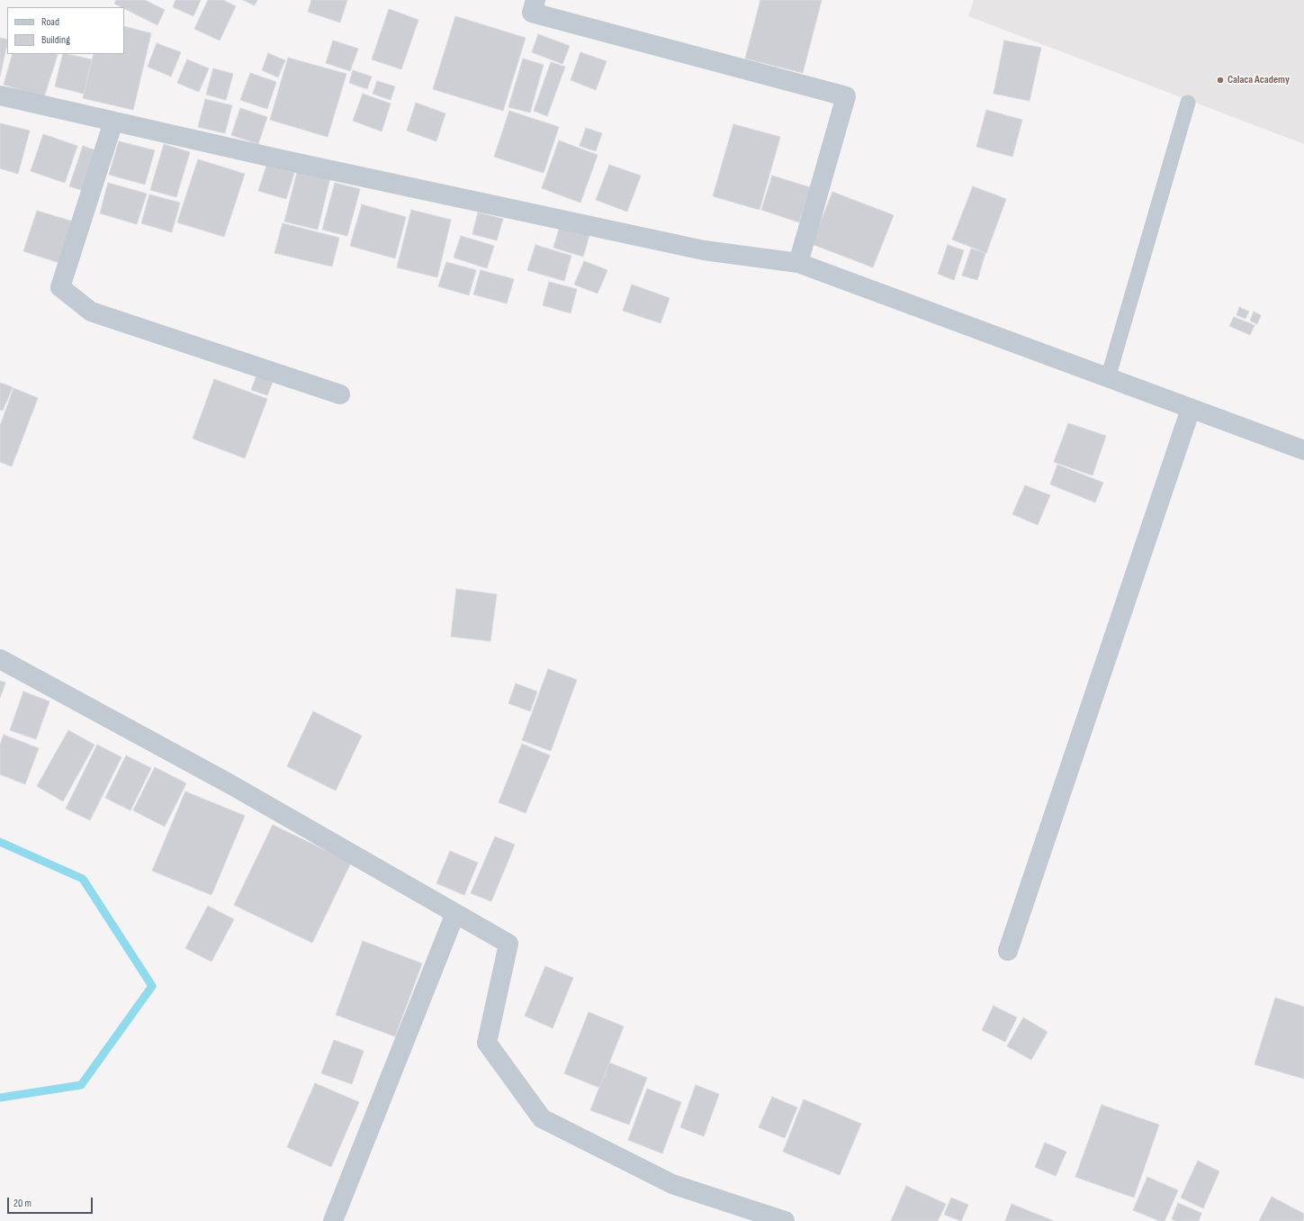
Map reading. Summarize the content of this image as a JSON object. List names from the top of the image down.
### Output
{
  "places": ["Calaca Academy"],
  "legend": ["Road", "Building"],
  "scale_bar": "20 m"
}
